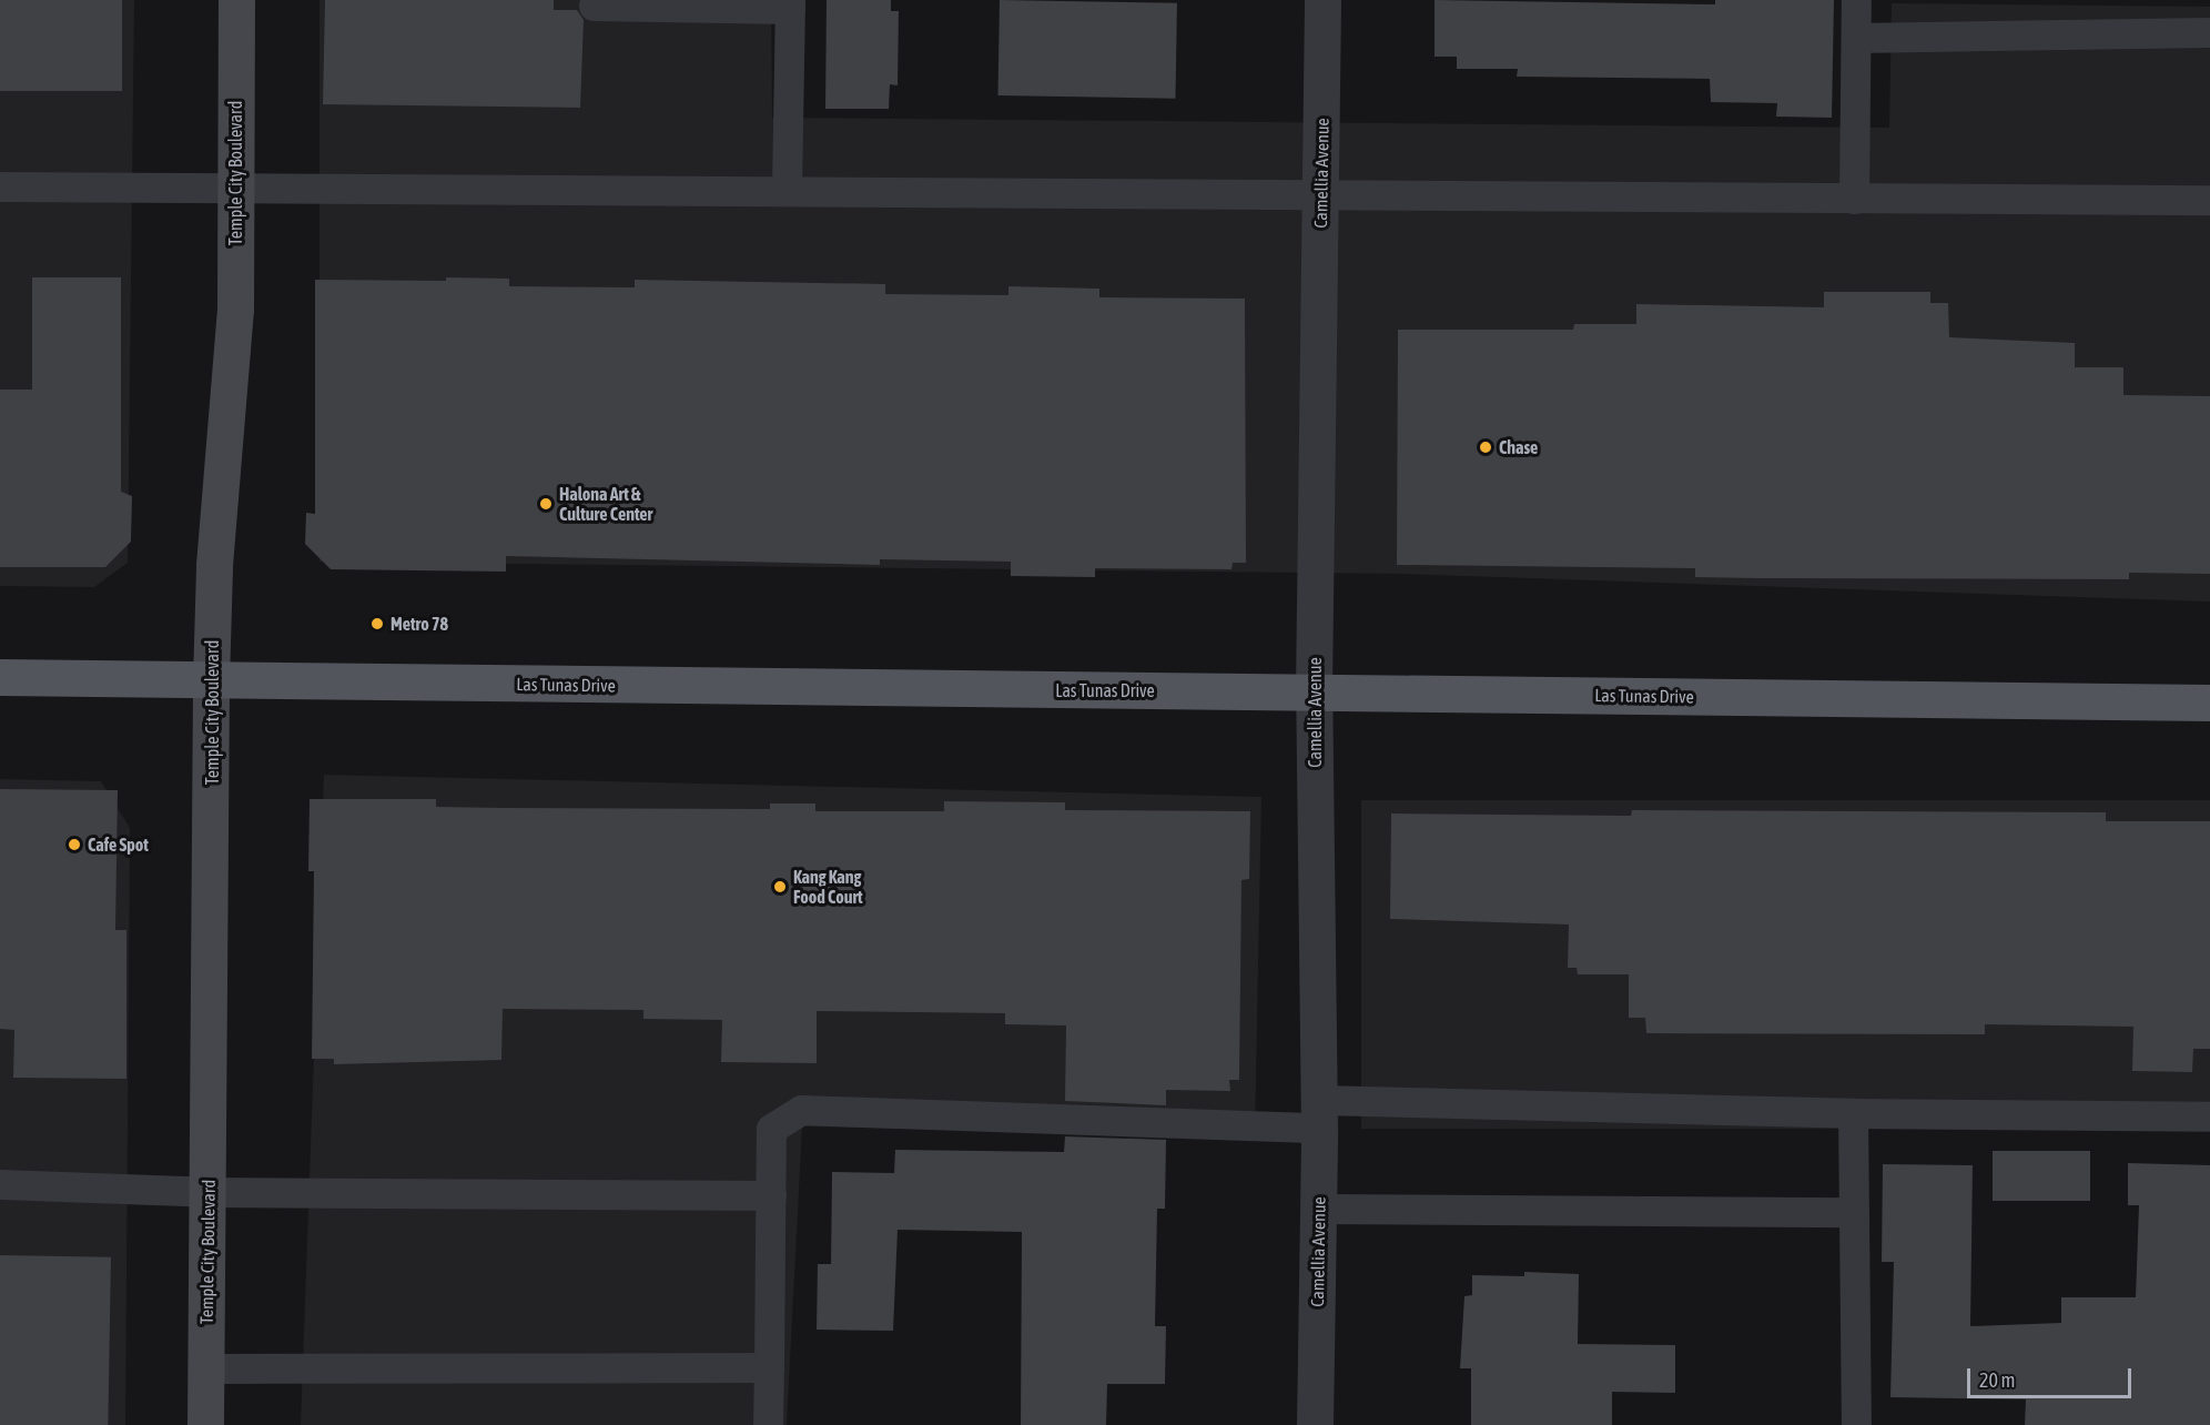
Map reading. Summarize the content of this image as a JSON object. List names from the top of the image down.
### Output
{
  "streets": {
    "main road": ["Temple City Boulevard", "Las Tunas Drive"],
    "street": ["Camellia Avenue"]
  },
  "crossings": [
    ["Temple City Boulevard", "Las Tunas Drive"],
    ["Camellia Avenue", "Las Tunas Drive"]
  ],
  "places": [
    "Chase",
    "Halona Art & Culture Center",
    "Metro 78",
    "Cafe Spot",
    "Kang Kang Food Court"
  ],
  "scale_bar": "20 m"
}
